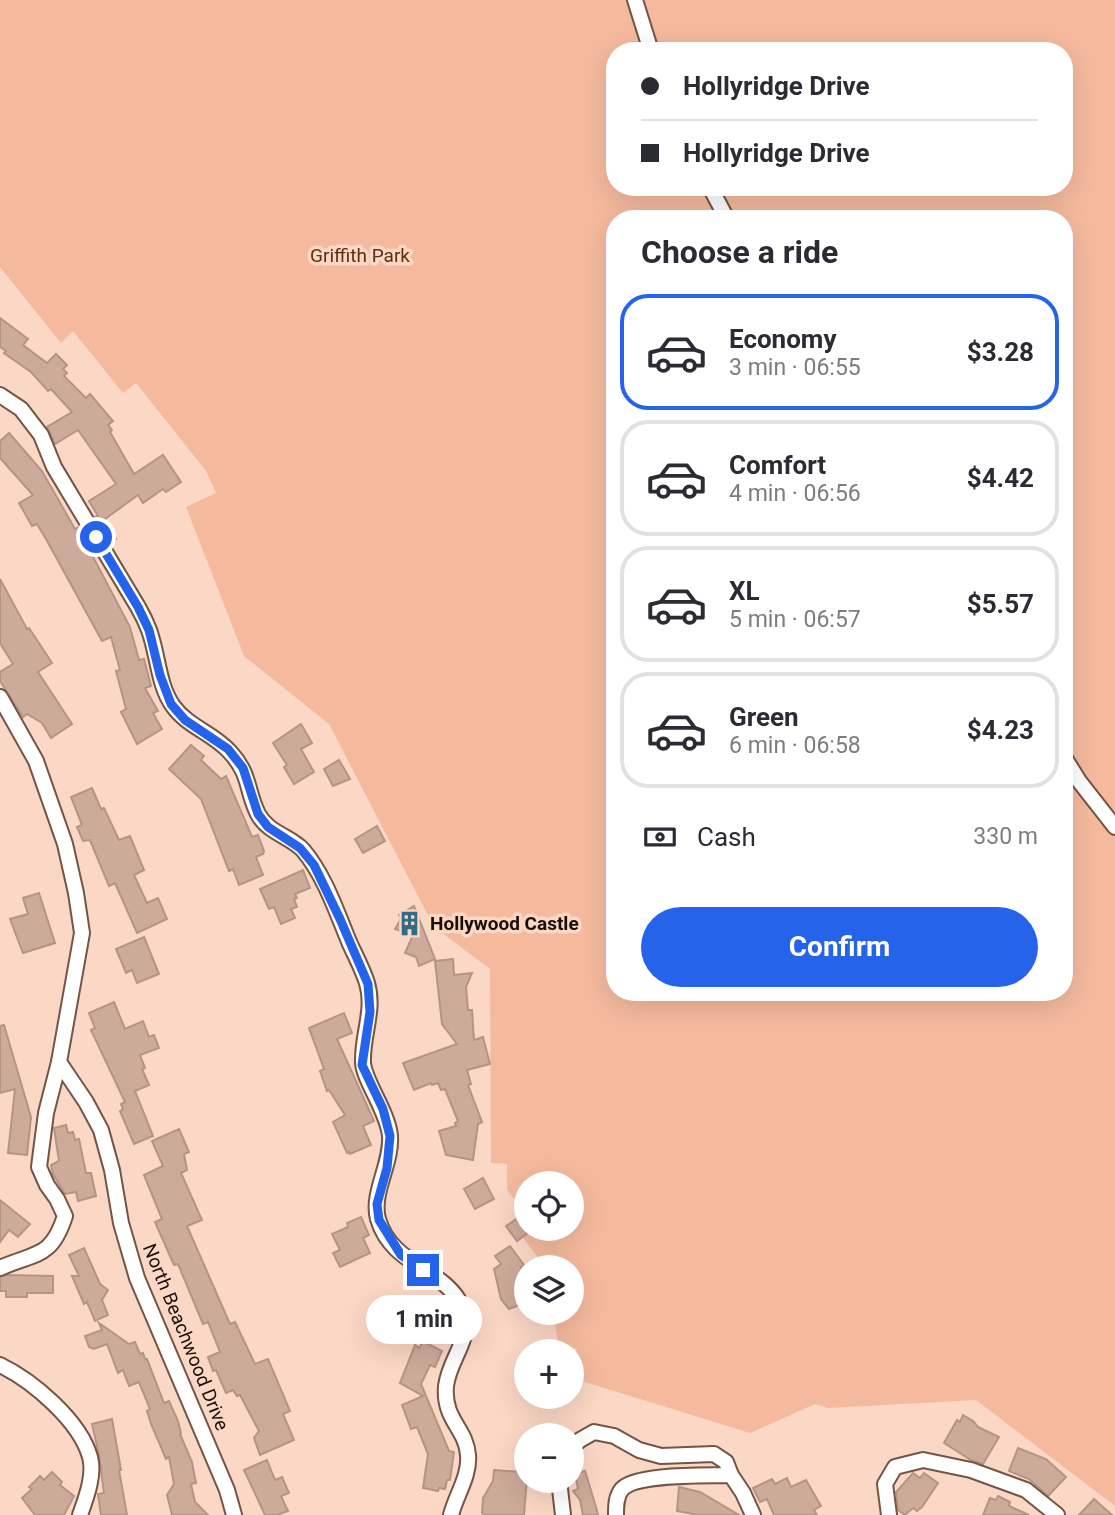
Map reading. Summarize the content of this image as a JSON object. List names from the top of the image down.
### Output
{
  "streets": {
    "street": ["North Beachwood Drive"]
  },
  "parks": ["Griffith Park"],
  "places": {
    "building": ["Hollywood Castle"]
  },
  "page": {
    "banner": ["Hollyridge Drive", "Hollyridge Drive"],
    "heading": "Choose a ride",
    "list": [
      {
        "name": "Economy",
        "note": "3 min · 06:55",
        "value": "$3.28"
      },
      {
        "name": "Comfort",
        "note": "4 min · 06:56",
        "value": "$4.42"
      },
      {
        "name": "XL",
        "note": "5 min · 06:57",
        "value": "$5.57"
      },
      {
        "name": "Green",
        "note": "6 min · 06:58",
        "value": "$4.23"
      }
    ],
    "pay": ["Cash", "330 m"],
    "buttons": "Confirm",
    "map_buttons": ["+", "−"],
    "bubble": "1 min"
  }
}
